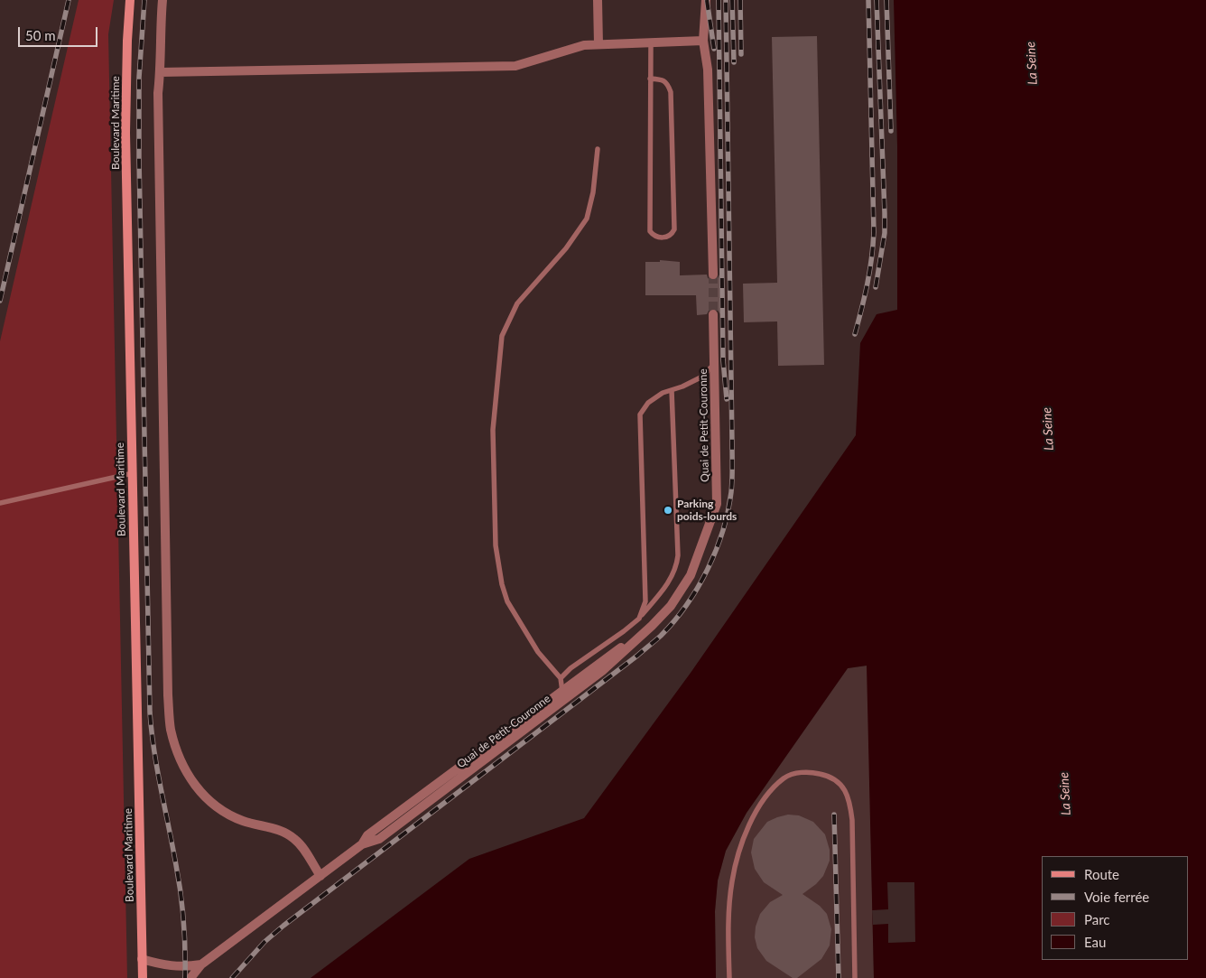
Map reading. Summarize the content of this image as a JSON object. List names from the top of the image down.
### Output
{
  "streets": {
    "street": ["Boulevard Maritime", "Quai de Petit-Couronne"]
  },
  "water": ["La Seine"],
  "places": ["Parking poids-lourds"],
  "legend": [
    "Route",
    "Voie ferrée",
    "Parc",
    "Eau"
  ],
  "scale_bar": "50 m"
}
